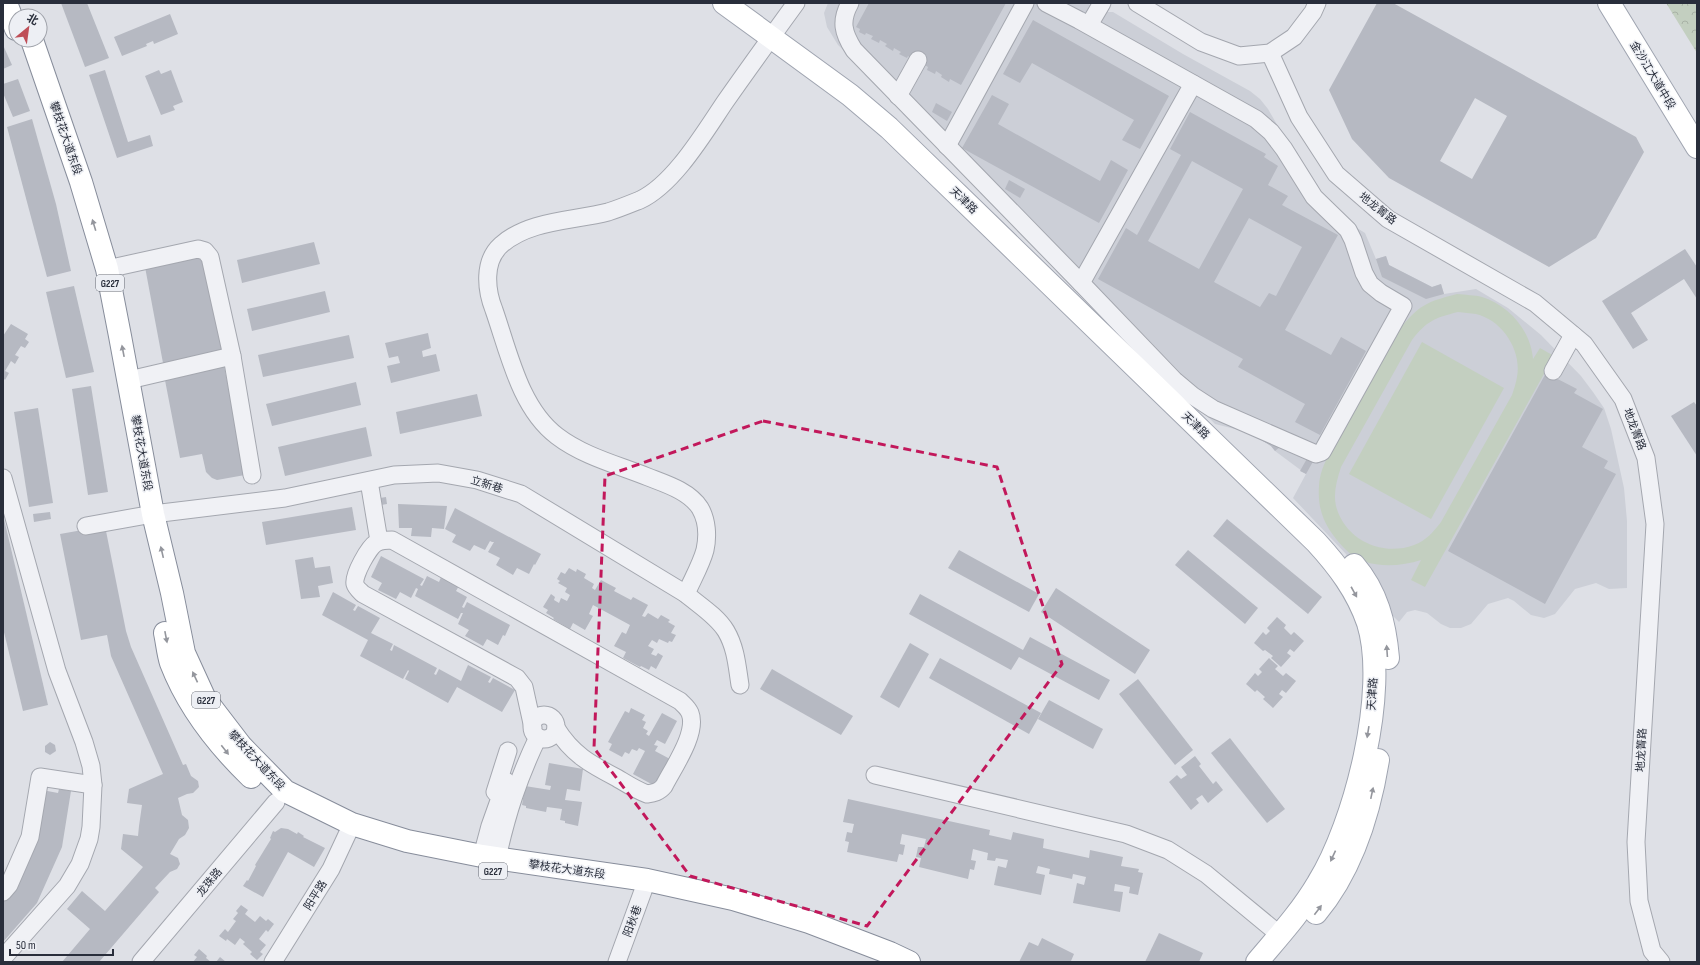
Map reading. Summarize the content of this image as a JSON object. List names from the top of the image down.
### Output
{
  "streets": {
    "main road": [
      "金沙江大道中段",
      "攀枝花大道东段",
      "天津路",
      "G227"
    ],
    "street": [
      "地龙箐路",
      "立新巷",
      "龙珠路",
      "阳平路",
      "阳秋巷"
    ]
  },
  "crossings": [
    ["攀枝花大道东段", "立新巷"],
    ["攀枝花大道东段", "龙珠路"],
    ["攀枝花大道东段", "阳平路"],
    ["攀枝花大道东段", "阳秋巷"]
  ],
  "one_way": ["天津路"],
  "scale_bar": "50 m",
  "north": "top right"
}
